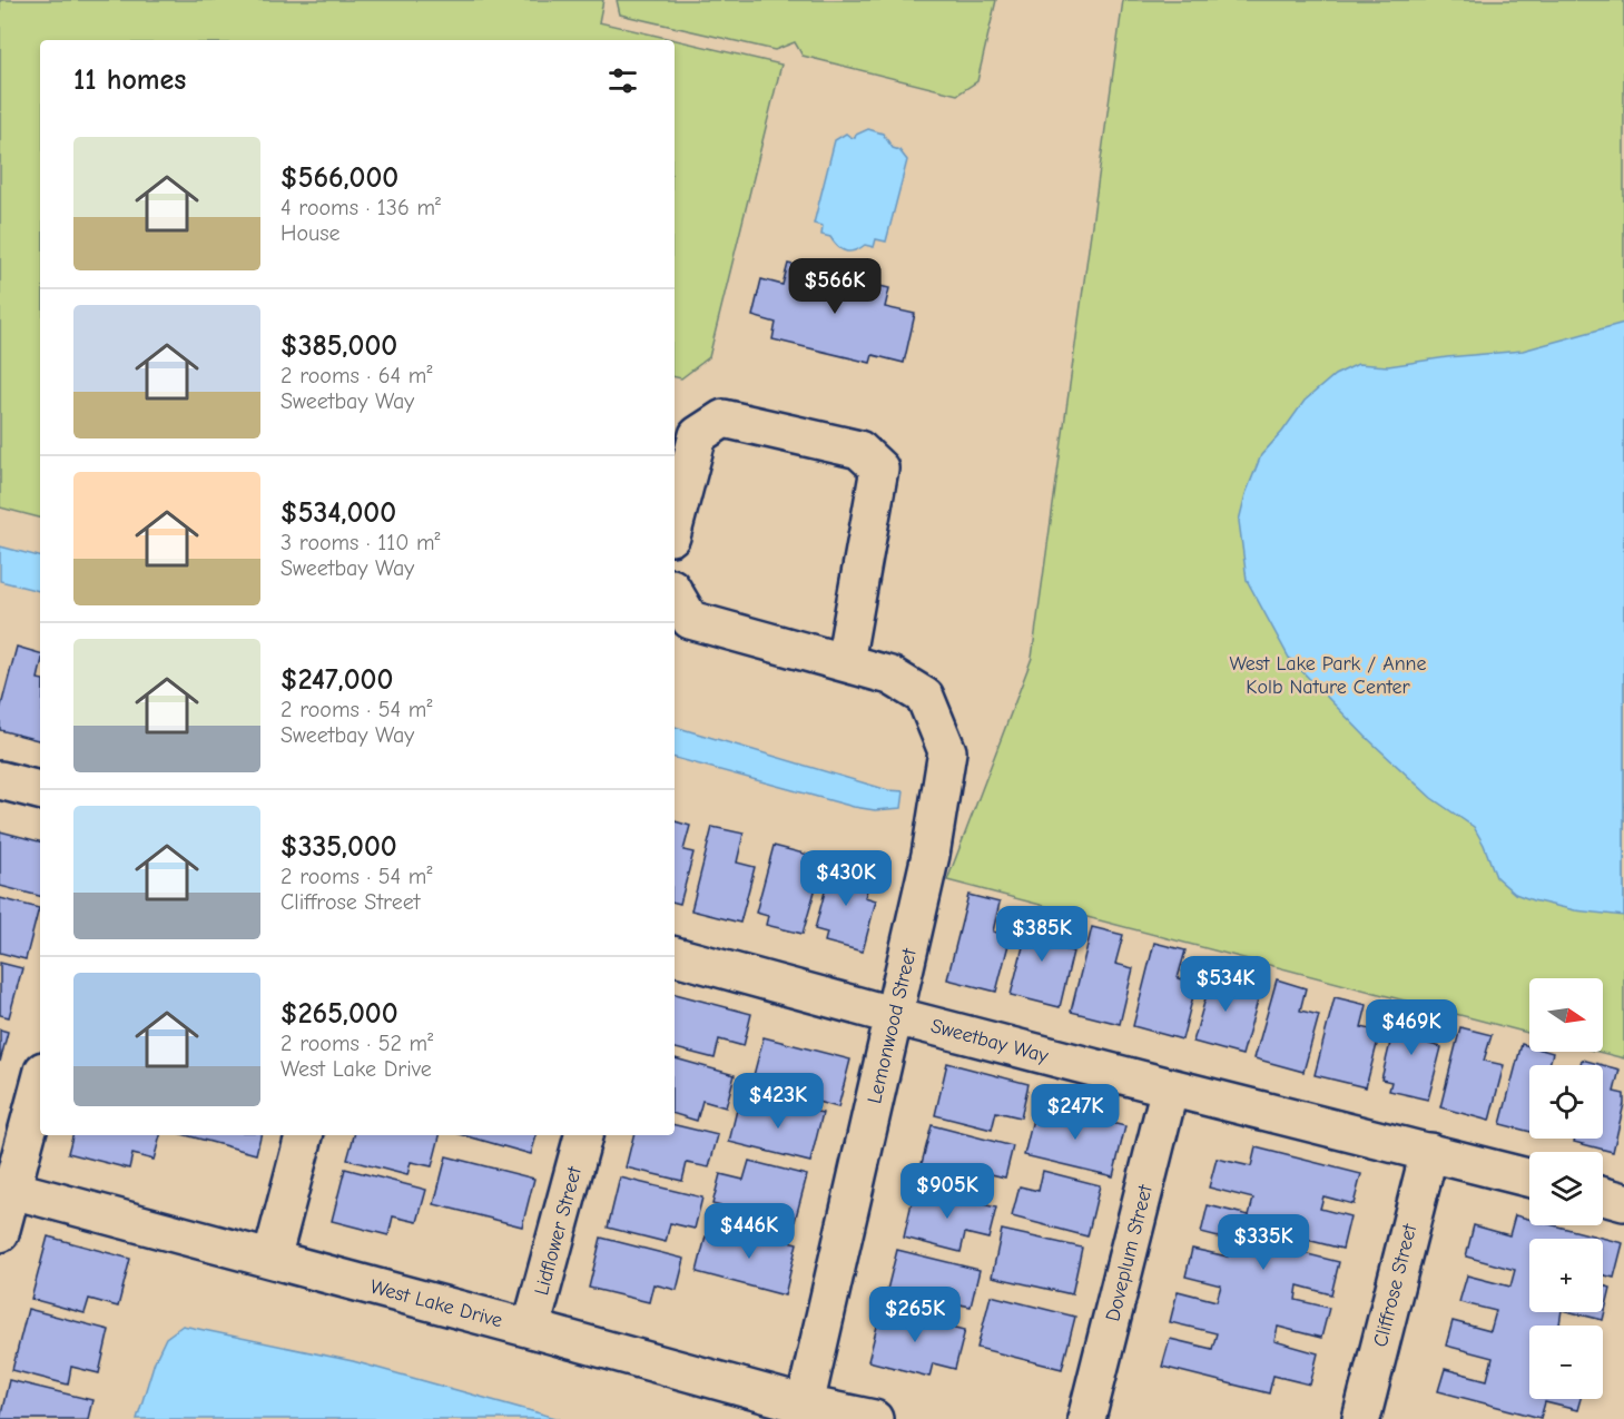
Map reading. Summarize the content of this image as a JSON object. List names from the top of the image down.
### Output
{
  "streets": {
    "street": [
      "Lemonwood Street",
      "Sweetbay Way",
      "Lidflower Street",
      "Doveplum Street",
      "Cliffrose Street",
      "West Lake Drive"
    ]
  },
  "crossings": [
    ["Lemonwood Street", "Sweetbay Way"],
    ["Lemonwood Street", "West Lake Drive"],
    ["Sweetbay Way", "Doveplum Street"],
    ["Sweetbay Way", "Cliffrose Street"],
    ["Lidflower Street", "West Lake Drive"]
  ],
  "parks": ["West Lake Park / Anne Kolb Nature Center"],
  "north": "right",
  "page": {
    "heading": "11 homes",
    "list": [
      {
        "name": "$566,000",
        "note": "4 rooms · 136 m² · House"
      },
      {
        "name": "$385,000",
        "note": "2 rooms · 64 m² · Sweetbay Way"
      },
      {
        "name": "$534,000",
        "note": "3 rooms · 110 m² · Sweetbay Way"
      },
      {
        "name": "$247,000",
        "note": "2 rooms · 54 m² · Sweetbay Way"
      },
      {
        "name": "$335,000",
        "note": "2 rooms · 54 m² · Cliffrose Street"
      },
      {
        "name": "$265,000",
        "note": "2 rooms · 52 m² · West Lake Drive"
      }
    ],
    "price": [
      "$566K",
      "$430K",
      "$385K",
      "$534K",
      "$469K",
      "$423K",
      "$247K",
      "$905K",
      "$446K",
      "$335K",
      "$265K"
    ],
    "map_buttons": ["+", "−"]
  }
}
